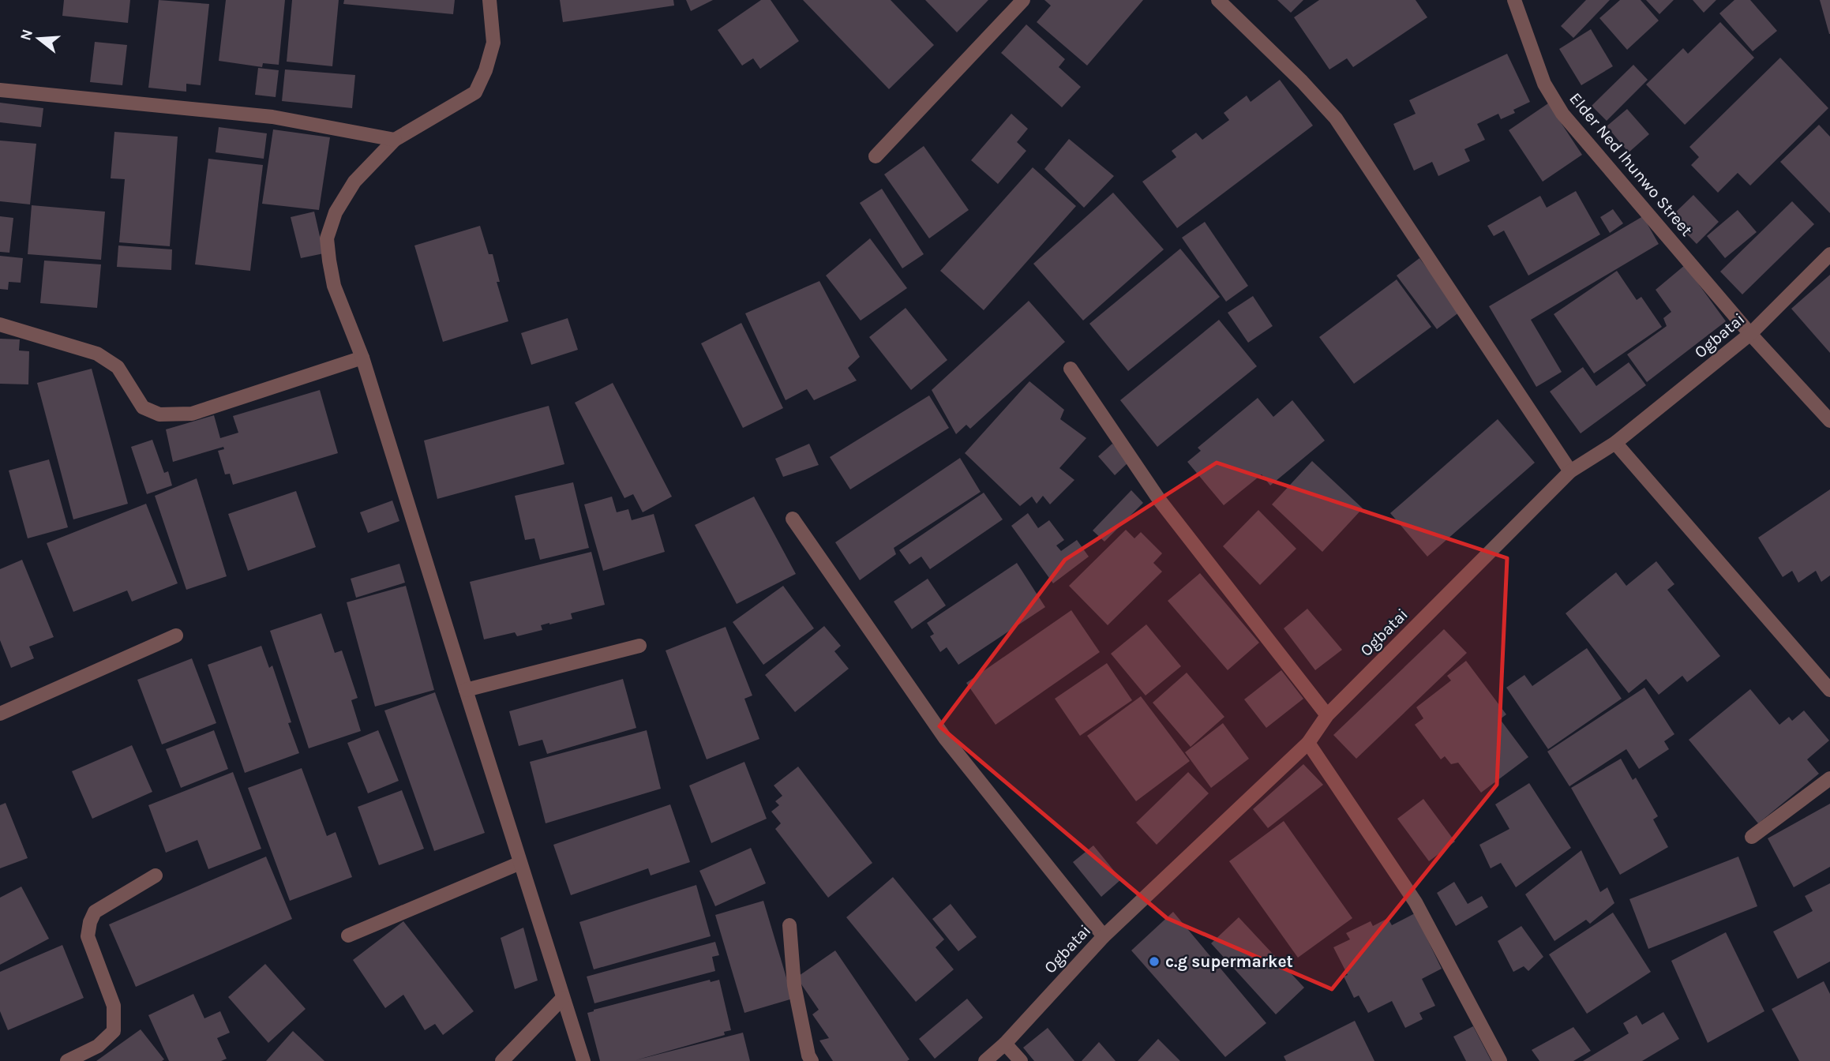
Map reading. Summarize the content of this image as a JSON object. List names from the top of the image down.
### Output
{
  "streets": {
    "street": ["Elder Ned Ihunwo Street", "Ogbatai"]
  },
  "crossings": [
    ["Elder Ned Ihunwo Street", "Ogbatai"]
  ],
  "places": ["c.g supermarket"],
  "north": "left"
}
